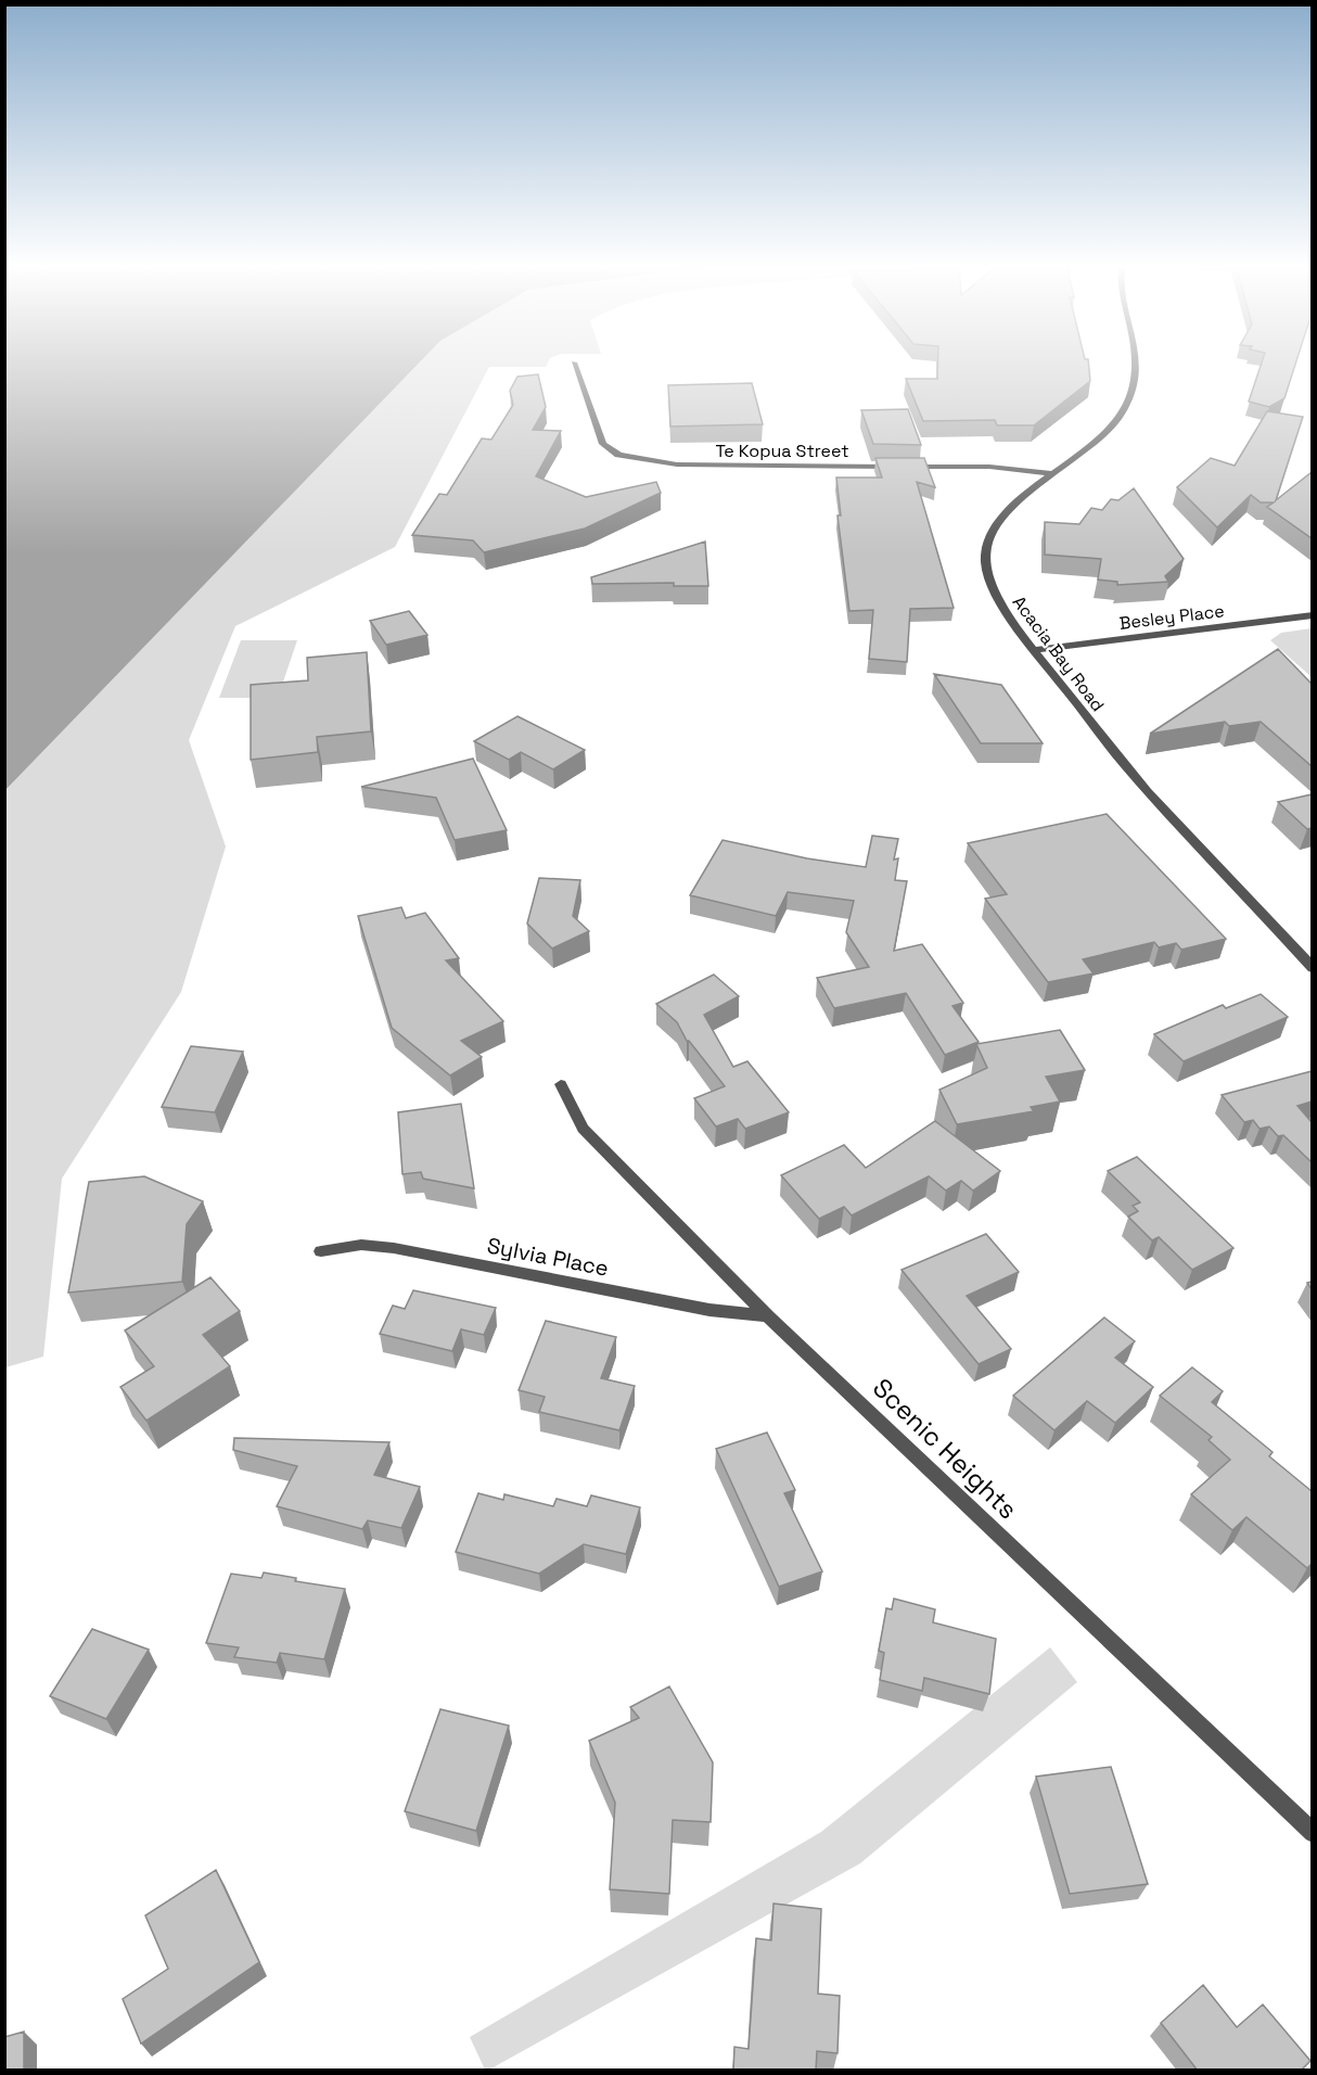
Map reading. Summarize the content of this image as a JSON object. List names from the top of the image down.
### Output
{
  "streets": {
    "street": [
      "Te Kopua Street",
      "Besley Place",
      "Acacia Bay Road",
      "Sylvia Place",
      "Scenic Heights"
    ]
  },
  "crossings": [
    ["Te Kopua Street", "Acacia Bay Road"],
    ["Besley Place", "Acacia Bay Road"],
    ["Sylvia Place", "Scenic Heights"]
  ]
}
